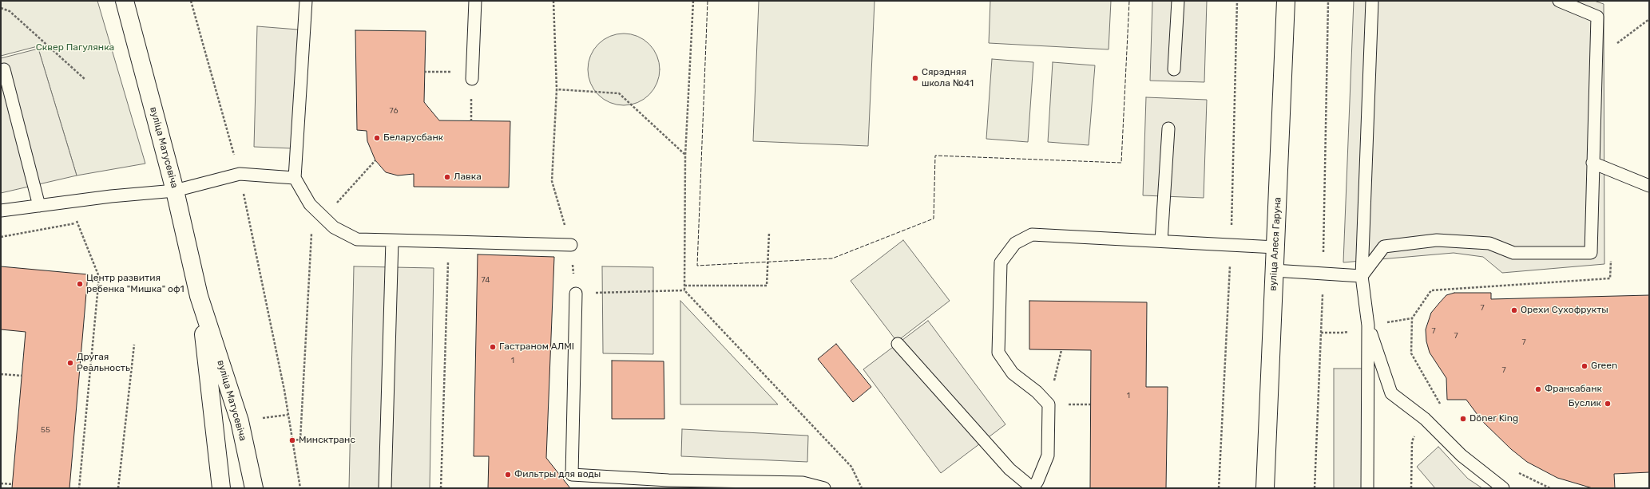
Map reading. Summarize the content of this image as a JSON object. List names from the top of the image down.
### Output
{
  "streets": {
    "main road": ["вуліца Матусевіча", "вуліца Алеся Гаруна"]
  },
  "parks": ["Сквер Пагулянка"],
  "places": [
    "Сярэдняя школа №41",
    "Беларусбанк",
    "Лавка",
    "Центр развития ребенка \"Мишка\" оф1",
    "Орехи Сухофрукты",
    "Гастраном АЛМІ",
    "Другая Реальность",
    "Green",
    "Франсабанк",
    "Буслик",
    "Döner King",
    "Минсктранс",
    "Фильтры для воды"
  ],
  "house_numbers": [
    "76",
    "74",
    "7",
    "7",
    "7",
    "7",
    "1",
    "7",
    "1",
    "55"
  ]
}
